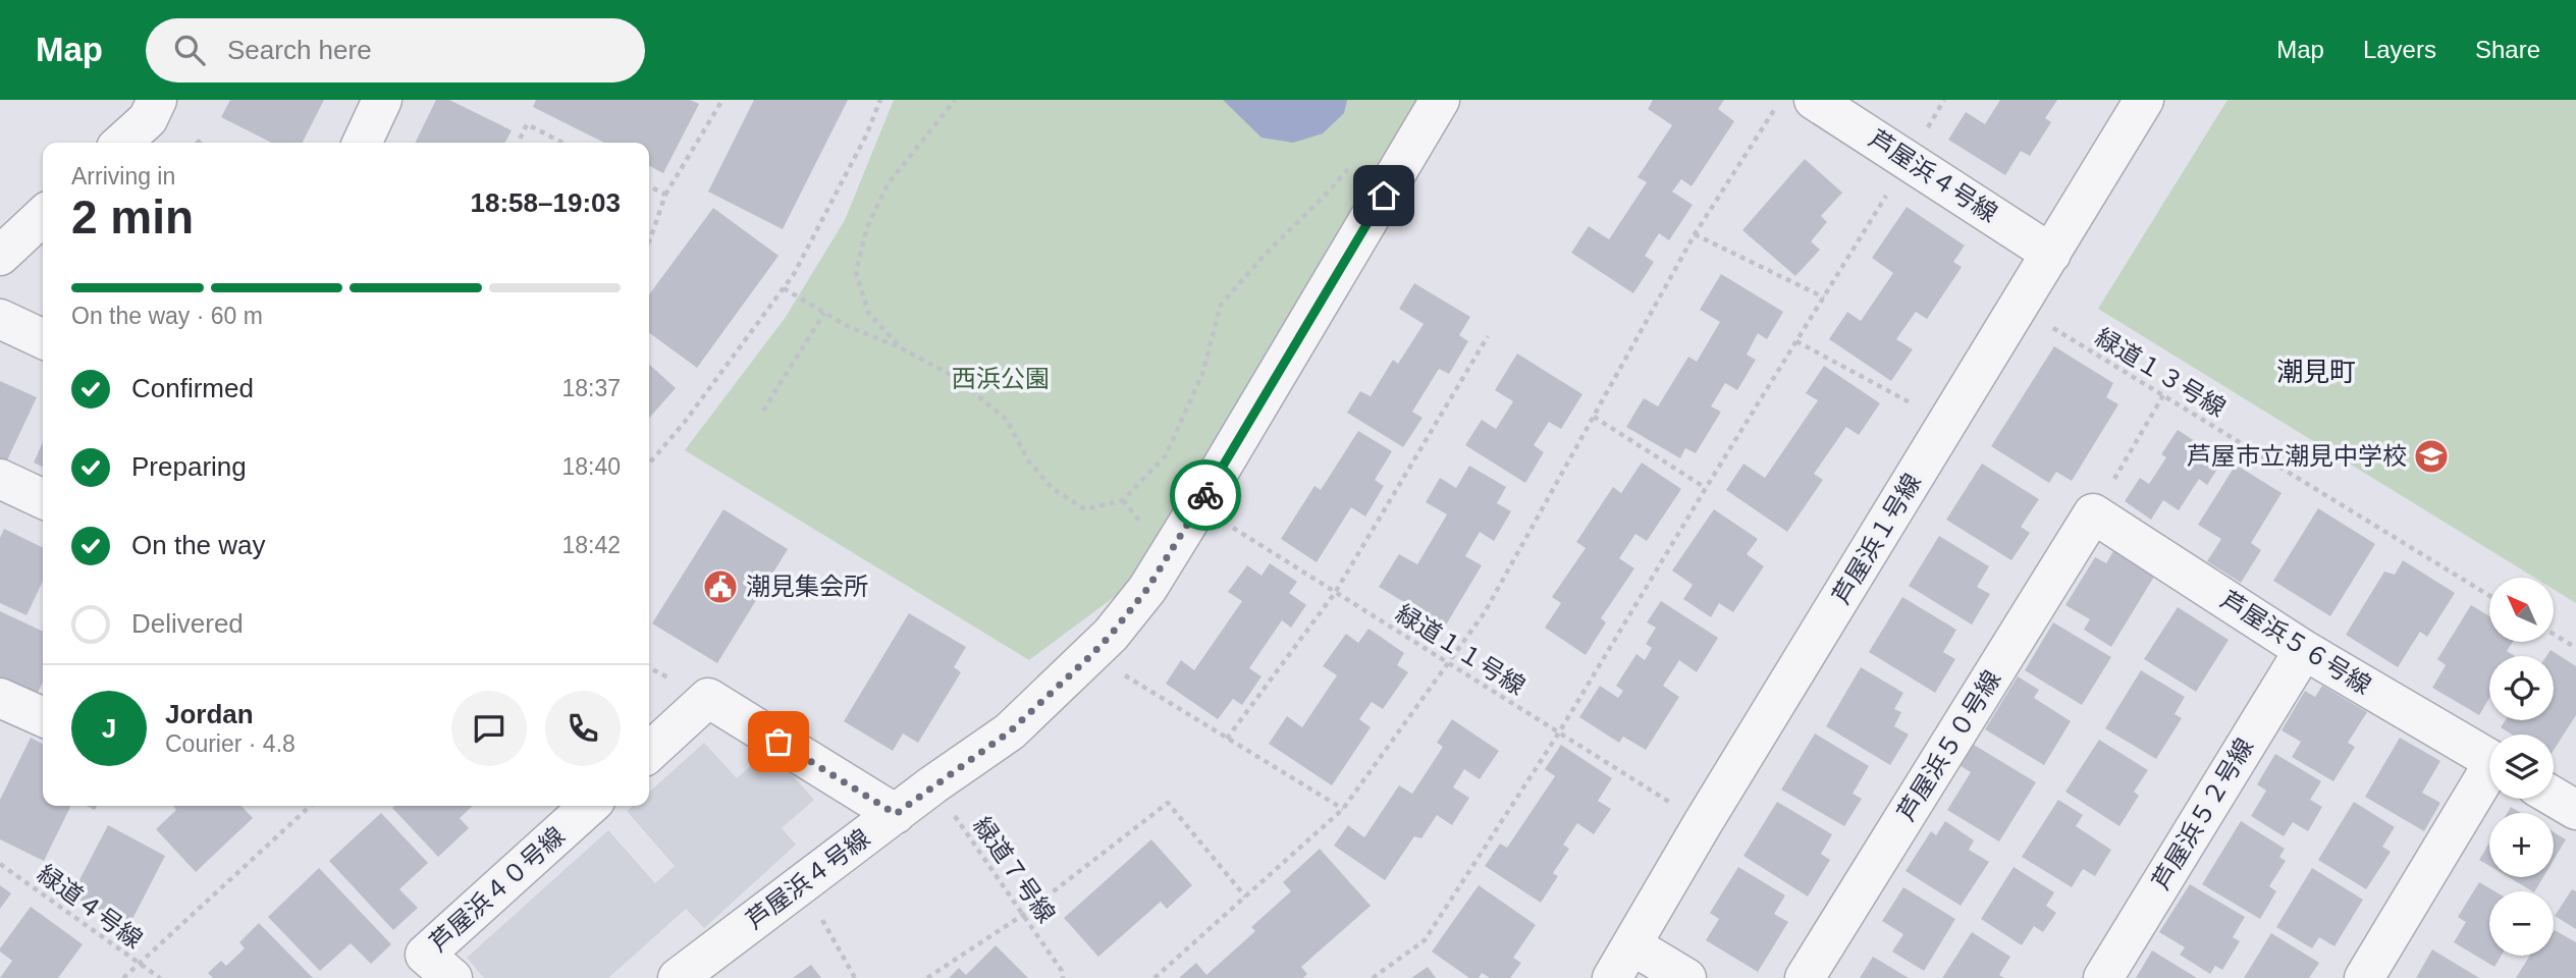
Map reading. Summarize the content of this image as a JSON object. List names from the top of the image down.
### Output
{
  "streets": {
    "street": [
      "芦屋浜４号線",
      "芦屋浜１号線",
      "芦屋浜５６号線",
      "芦屋浜５０号線",
      "芦屋浜５２号線",
      "芦屋浜４０号線"
    ],
    "path": [
      "緑道１３号線",
      "緑道１１号線",
      "緑道７号線",
      "緑道４号線"
    ]
  },
  "crossings": [
    ["芦屋浜４号線", "芦屋浜１号線"],
    ["芦屋浜４号線", "緑道１１号線"],
    ["芦屋浜４号線", "緑道７号線"],
    ["緑道１３号線", "芦屋浜１号線"],
    ["芦屋浜１号線", "緑道１１号線"],
    ["芦屋浜５６号線", "芦屋浜５０号線"],
    ["芦屋浜５６号線", "芦屋浜５２号線"]
  ],
  "districts": ["潮見町"],
  "parks": ["西浜公園"],
  "places": {
    "school or university": ["芦屋市立潮見中学校"],
    "public building": ["潮見集会所"]
  },
  "north": "top left",
  "page": {
    "header": "Map",
    "search": "Search here",
    "nav": ["Map", "Layers", "Share"],
    "heading": ["2 min", "Arriving in", "18:58–19:03"],
    "panel": ["Jordan", "Courier · 4.8"],
    "bar": "On the way · 60 m",
    "list": [
      ["Confirmed", "18:37"],
      ["Preparing", "18:40"],
      ["On the way", "18:42"],
      "Delivered"
    ],
    "map_buttons": ["+", "−"],
    "round": "J"
  }
}
